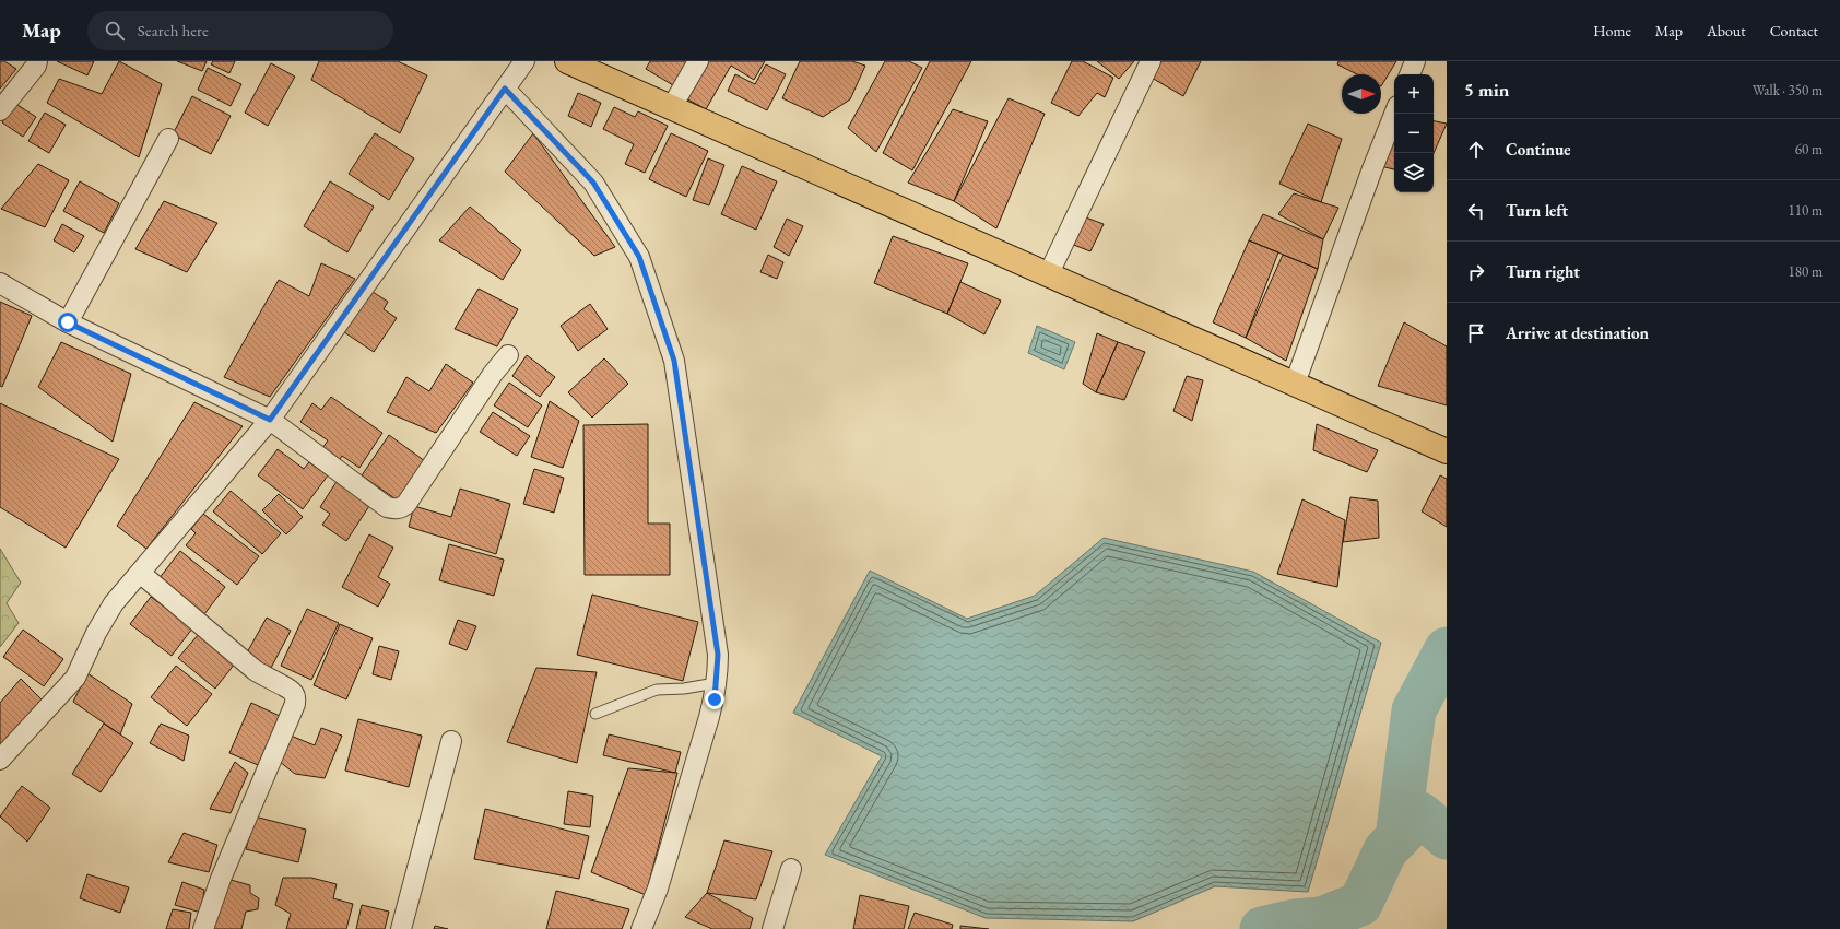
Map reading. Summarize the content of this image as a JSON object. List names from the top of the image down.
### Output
{
  "north": "right",
  "page": {
    "header": "Map",
    "search": "Search here",
    "nav": [
      "Home",
      "Map",
      "About",
      "Contact"
    ],
    "heading": ["5 min", "Walk · 350 m"],
    "map_buttons": ["+", "−"],
    "list": [
      ["Continue", "60 m"],
      ["Turn left", "110 m"],
      ["Turn right", "180 m"],
      "Arrive at destination"
    ]
  }
}
